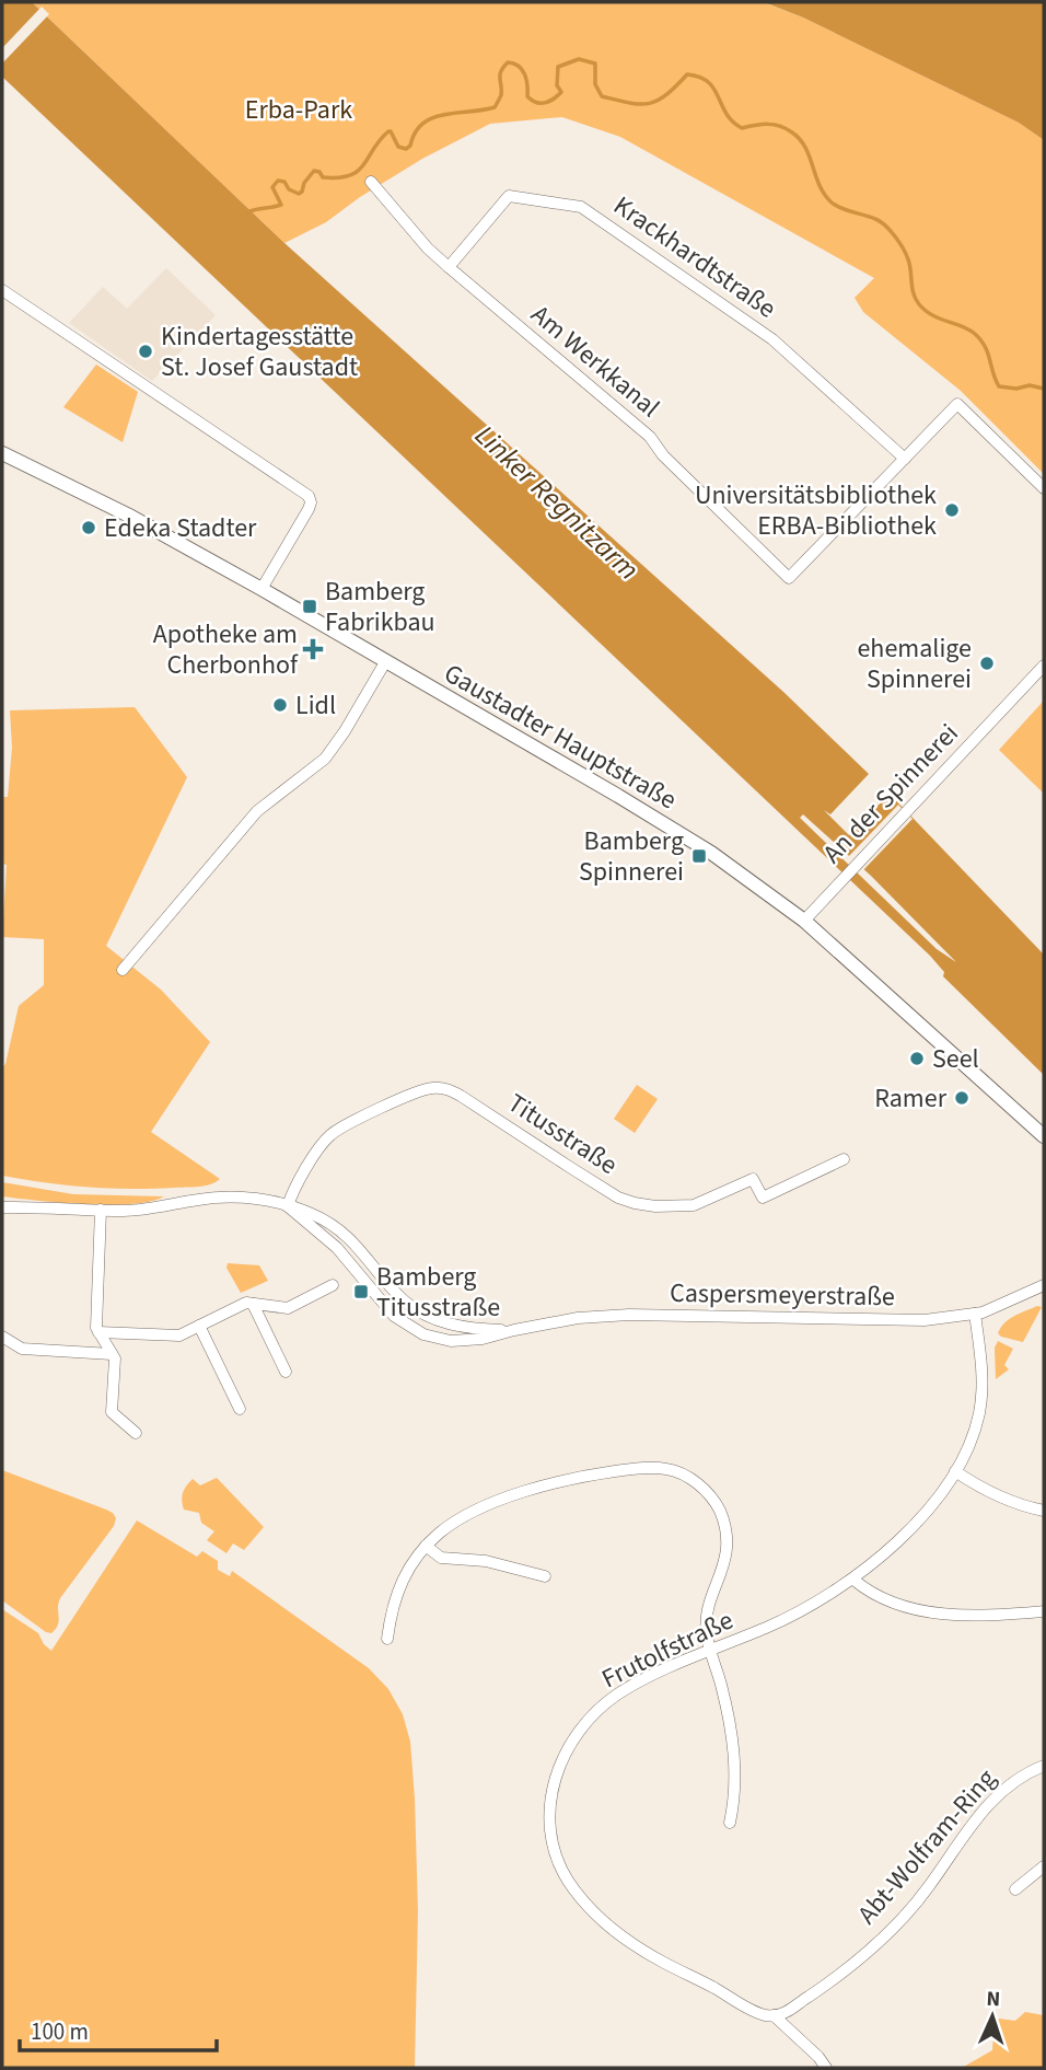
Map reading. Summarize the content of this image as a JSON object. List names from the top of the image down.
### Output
{
  "streets": {
    "street": [
      "Krackhardtstraße",
      "Am Werkkanal",
      "Gaustadter Hauptstraße",
      "An der Spinnerei",
      "Titusstraße",
      "Caspersmeyerstraße",
      "Frutolfstraße",
      "Abt-Wolfram-Ring"
    ]
  },
  "crossings": [
    ["Krackhardtstraße", "Am Werkkanal"],
    ["Gaustadter Hauptstraße", "An der Spinnerei"],
    ["Titusstraße", "Caspersmeyerstraße"],
    ["Caspersmeyerstraße", "Frutolfstraße"],
    ["Frutolfstraße", "Abt-Wolfram-Ring"]
  ],
  "water": ["Linker Regnitzarm"],
  "parks": ["Erba-Park"],
  "places": {
    "other": [
      "Kindertagesstätte St. Josef Gaustadt",
      "Universitätsbibliothek ERBA-Bibliothek",
      "Edeka Stadter",
      "ehemalige Spinnerei",
      "Lidl",
      "Seel",
      "Ramer"
    ],
    "transit": ["Bamberg Fabrikbau", "Bamberg Spinnerei", "Bamberg Titusstraße"],
    "health": ["Apotheke am Cherbonhof"]
  },
  "scale_bar": "100 m",
  "north": "top"
}
